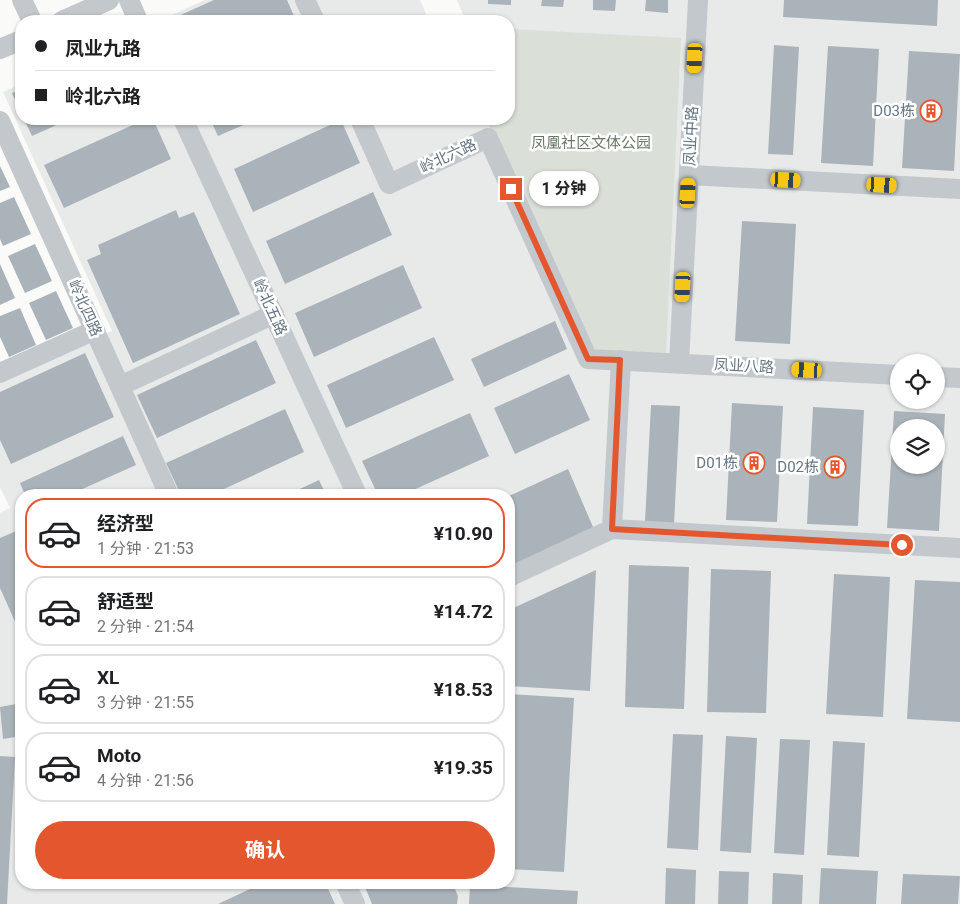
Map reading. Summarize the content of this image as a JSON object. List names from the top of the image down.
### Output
{
  "streets": {
    "street": [
      "凤业中路",
      "岭北六路",
      "岭北五路",
      "岭北四路",
      "凤业八路"
    ]
  },
  "crossings": [
    ["凤业中路", "岭北六路"],
    ["凤业中路", "凤业八路"],
    ["岭北六路", "凤业八路"]
  ],
  "parks": ["凤凰社区文体公园"],
  "places": {
    "building": ["D03栋", "D01栋", "D02栋"]
  },
  "page": {
    "banner": ["凤业九路", "岭北六路"],
    "bubble": "1 分钟",
    "list": [
      {
        "name": "经济型",
        "note": "1 分钟 · 21:53",
        "value": "¥10.90"
      },
      {
        "name": "舒适型",
        "note": "2 分钟 · 21:54",
        "value": "¥14.72"
      },
      {
        "name": "XL",
        "note": "3 分钟 · 21:55",
        "value": "¥18.53"
      },
      {
        "name": "Moto",
        "note": "4 分钟 · 21:56",
        "value": "¥19.35"
      }
    ],
    "buttons": "确认"
  }
}
